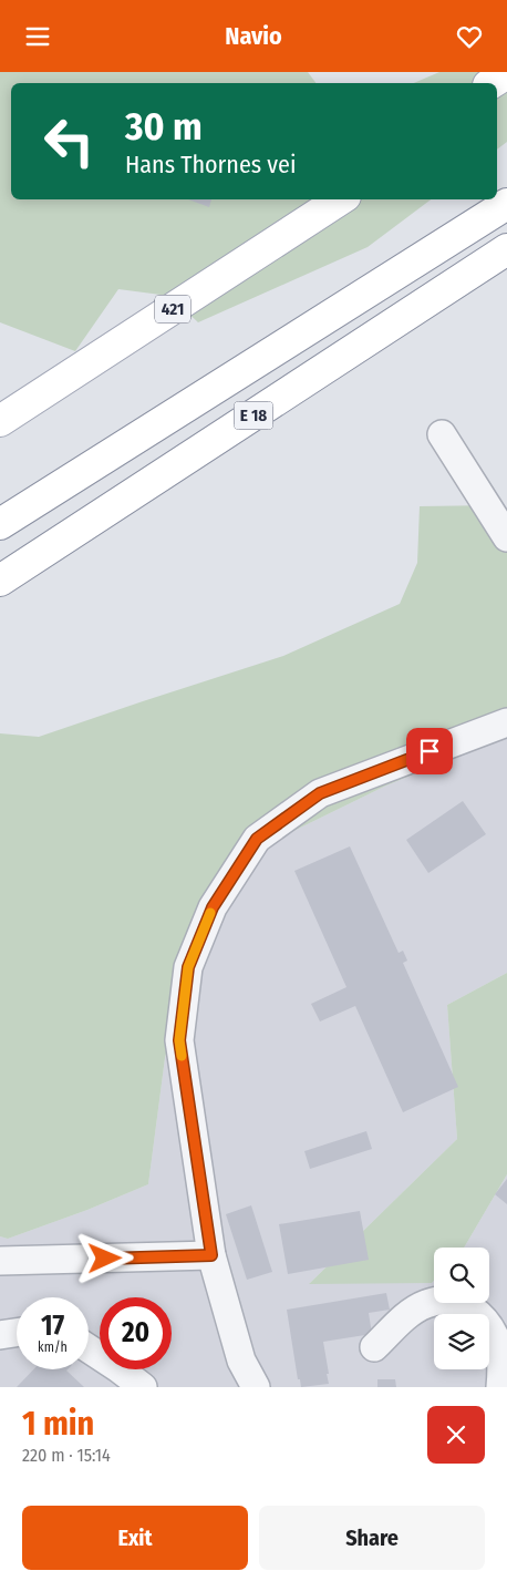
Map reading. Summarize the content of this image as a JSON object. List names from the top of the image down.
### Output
{
  "streets": {
    "main road": ["421", "E 18"]
  },
  "page": {
    "header": "Navio",
    "turn": ["30 m", "Hans Thornes vei"],
    "speed": "17 km/h",
    "limit": "20",
    "heading": ["1 min", "220 m · 15:14"],
    "buttons": ["Exit", "Share"]
  }
}
